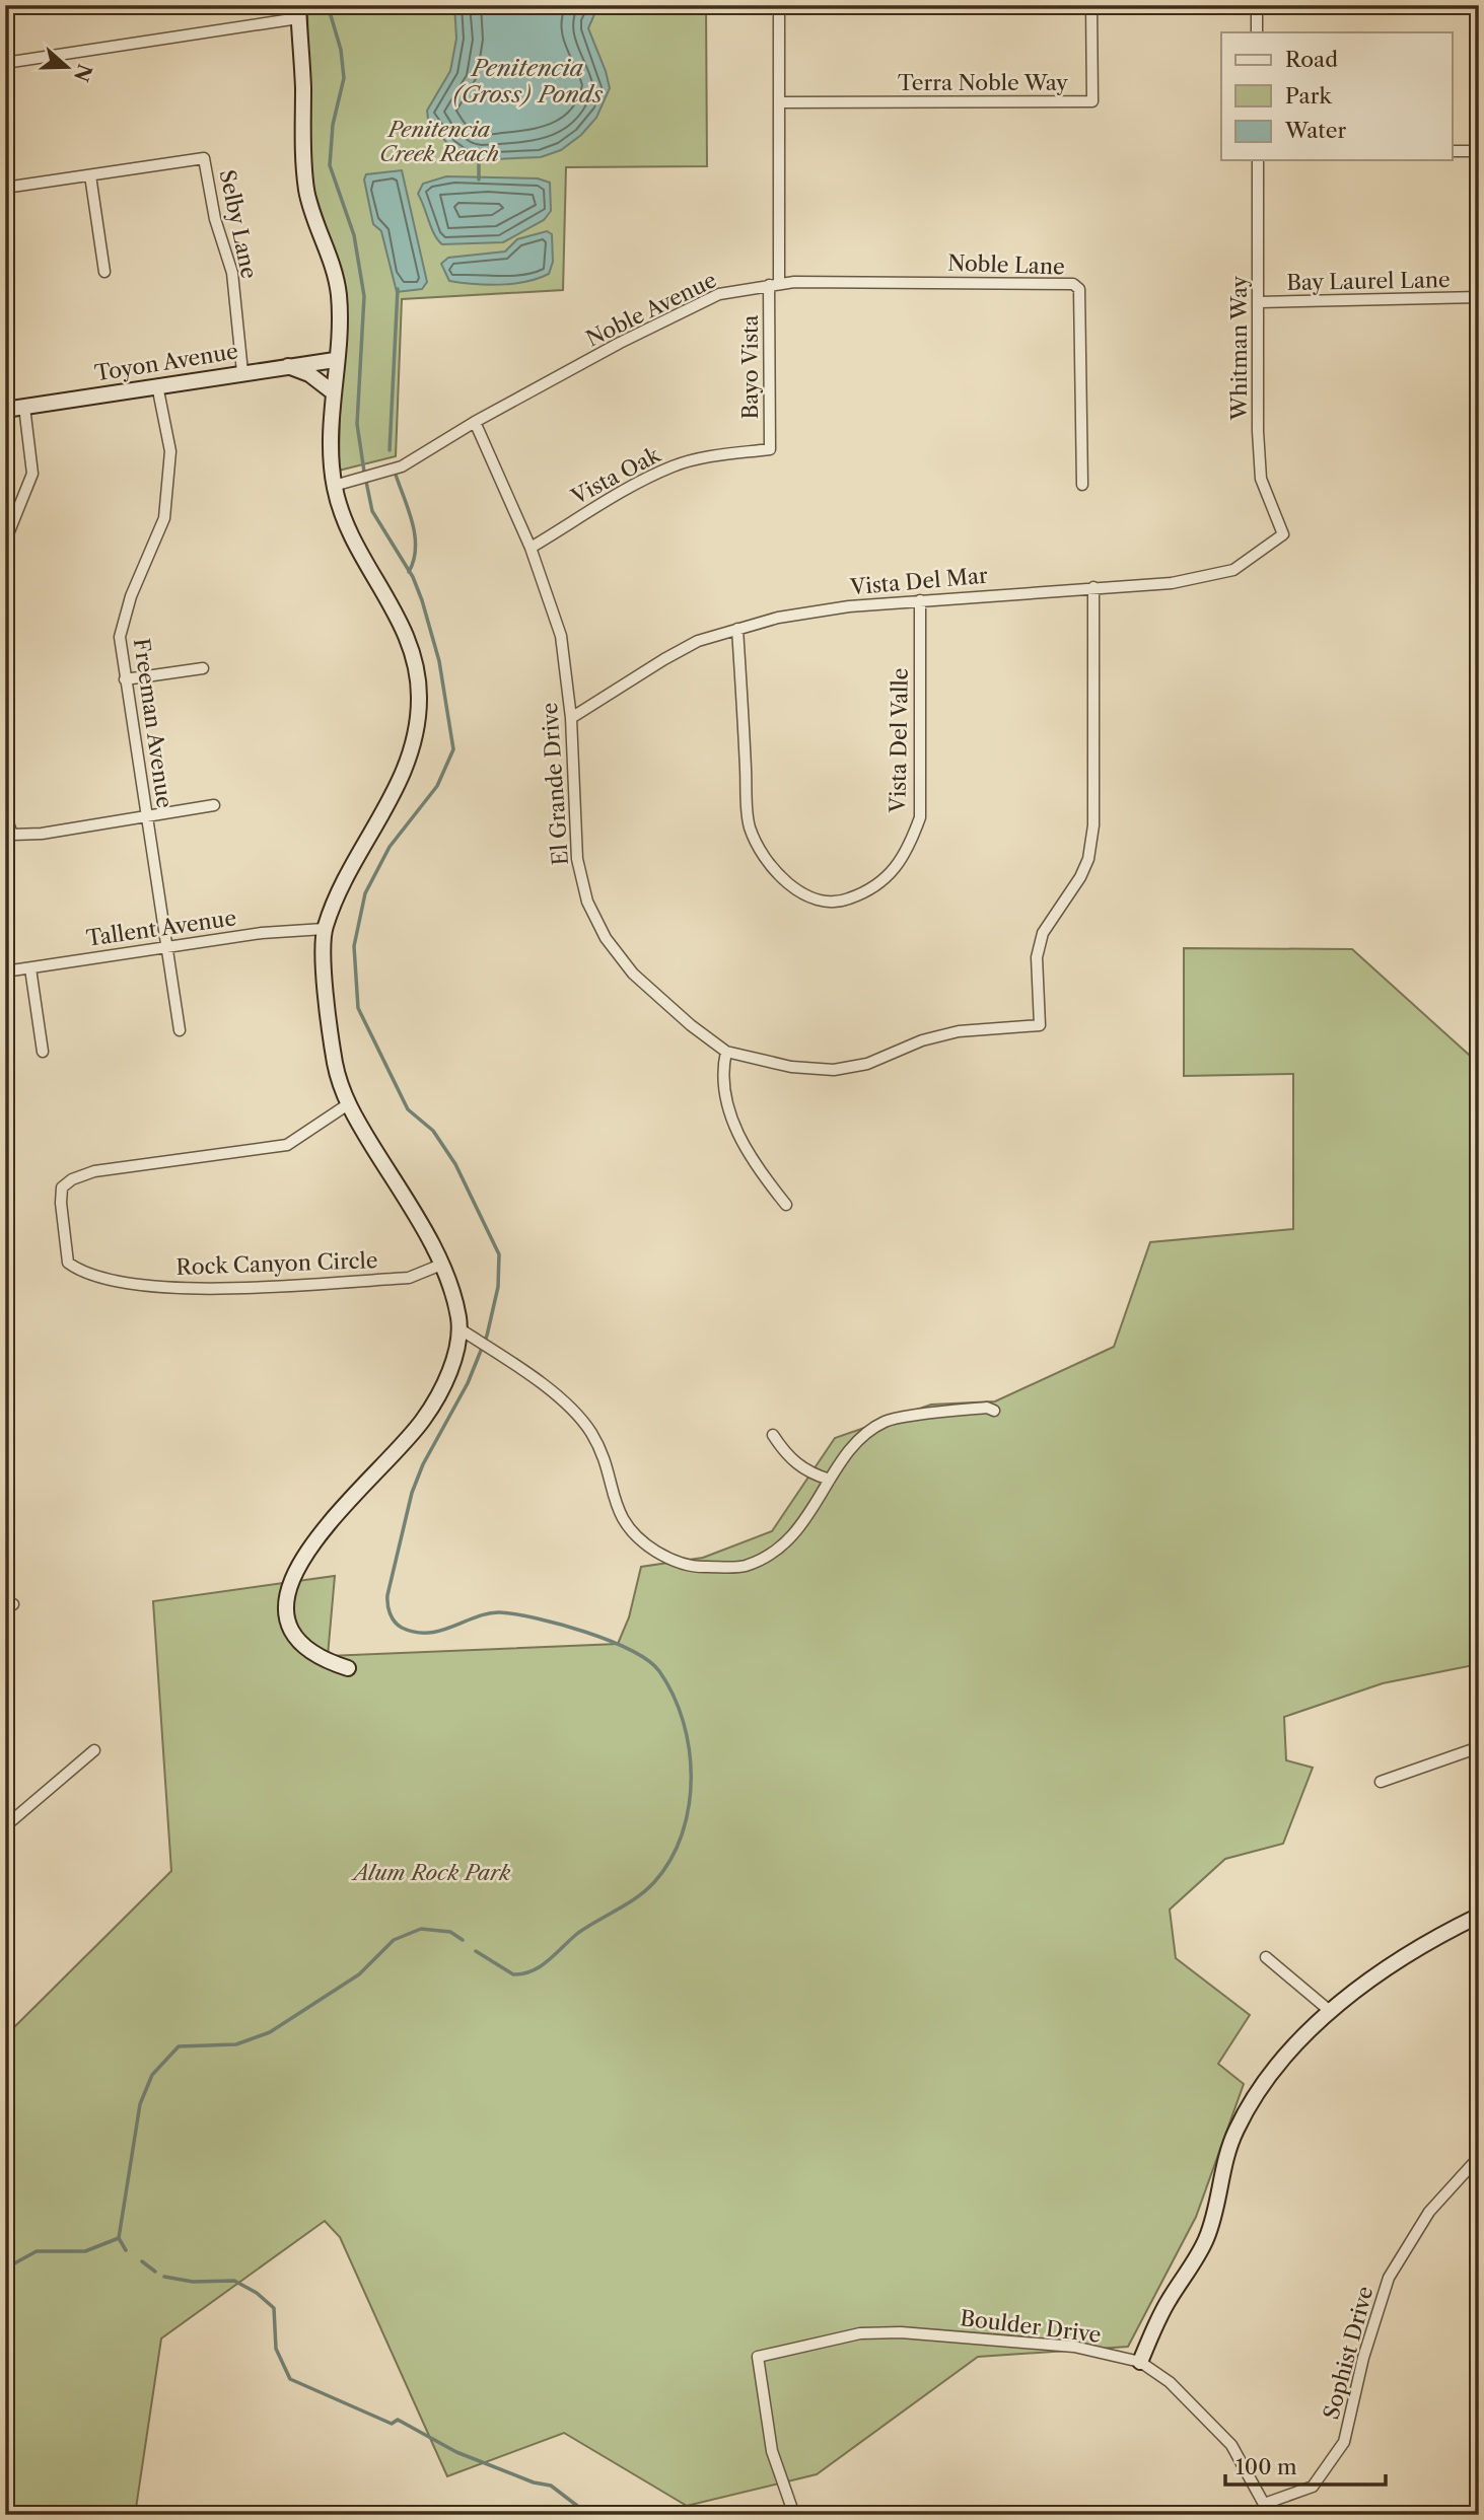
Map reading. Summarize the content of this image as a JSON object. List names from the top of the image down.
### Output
{
  "streets": {
    "street": [
      "Terra Noble Way",
      "Selby Lane",
      "Noble Lane",
      "Bay Laurel Lane",
      "Noble Avenue",
      "Whitman Way",
      "Toyon Avenue",
      "Bayo Vista",
      "Vista Oak",
      "Vista Del Mar",
      "Freeman Avenue",
      "Vista Del Valle",
      "El Grande Drive",
      "Tallent Avenue",
      "Rock Canyon Circle",
      "Boulder Drive",
      "Sophist Drive"
    ]
  },
  "crossings": [
    ["Selby Lane", "Toyon Avenue"],
    ["Noble Lane", "Noble Avenue"],
    ["Noble Lane", "Bayo Vista"],
    ["Bay Laurel Lane", "Whitman Way"],
    ["Noble Avenue", "Bayo Vista"],
    ["Noble Avenue", "El Grande Drive"],
    ["Whitman Way", "Vista Del Mar"],
    ["Toyon Avenue", "Freeman Avenue"],
    ["Bayo Vista", "Vista Oak"],
    ["Vista Oak", "El Grande Drive"],
    ["Vista Del Mar", "Vista Del Valle"],
    ["Vista Del Mar", "El Grande Drive"],
    ["Freeman Avenue", "Tallent Avenue"],
    ["Boulder Drive", "Sophist Drive"]
  ],
  "water": ["Penitencia (Gross) Ponds"],
  "parks": ["Penitencia Creek Reach", "Alum Rock Park"],
  "legend": ["Road", "Park", "Water"],
  "scale_bar": "100 m",
  "north": "right"
}
